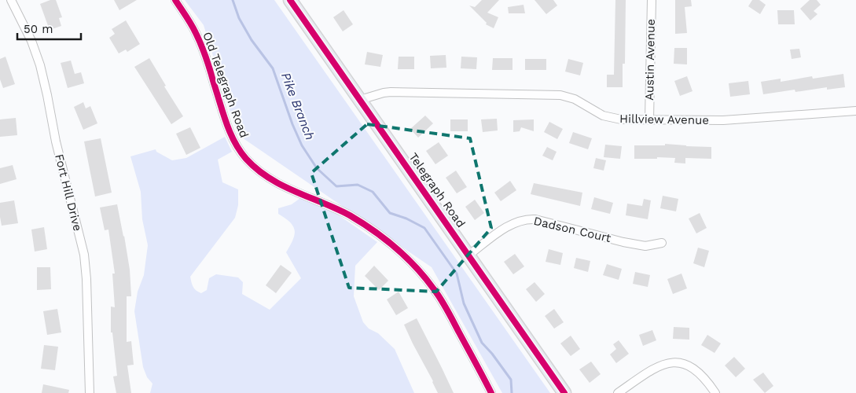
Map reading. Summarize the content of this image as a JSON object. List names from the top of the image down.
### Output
{
  "streets": {
    "main road": ["Telegraph Road"],
    "street": [
      "Austin Avenue",
      "Old Telegraph Road",
      "Hillview Avenue",
      "Fort Hill Drive",
      "Dadson Court"
    ]
  },
  "crossings": [
    ["Austin Avenue", "Hillview Avenue"],
    ["Hillview Avenue", "Telegraph Road"],
    ["Telegraph Road", "Dadson Court"]
  ],
  "water": ["Pike Branch"],
  "scale_bar": "50 m"
}
